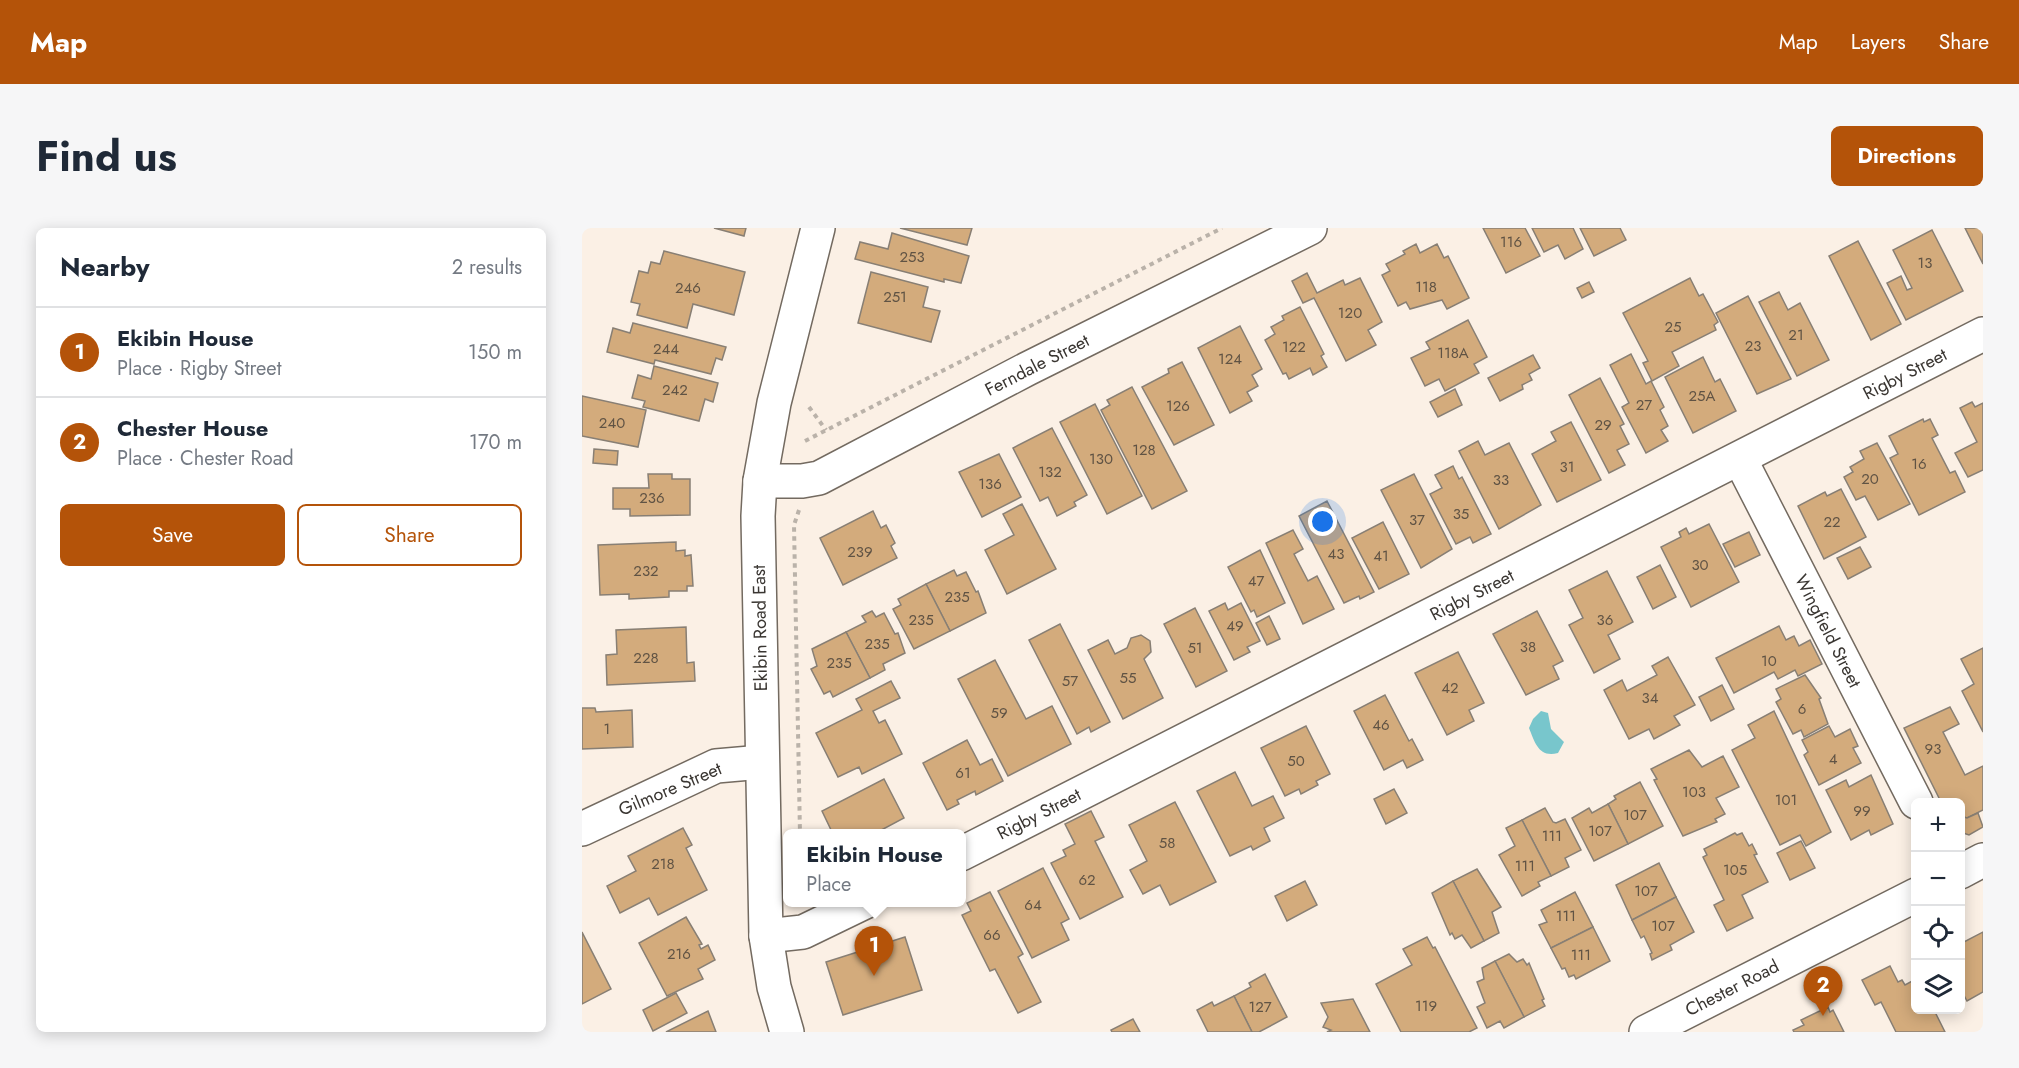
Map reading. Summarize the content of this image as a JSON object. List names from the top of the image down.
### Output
{
  "streets": {
    "street": [
      "Ferndale Street",
      "Rigby Street",
      "Ekibin Road East",
      "Wingfield Street",
      "Gilmore Street",
      "Chester Road"
    ]
  },
  "crossings": [
    ["Ferndale Street", "Ekibin Road East"],
    ["Rigby Street", "Wingfield Street"],
    ["Ekibin Road East", "Gilmore Street"]
  ],
  "house_numbers": [
    "116",
    "253",
    "13",
    "118",
    "246",
    "251",
    "120",
    "25",
    "21",
    "23",
    "122",
    "244",
    "118A",
    "124",
    "242",
    "25A",
    "27",
    "126",
    "240",
    "29",
    "128",
    "130",
    "16",
    "31",
    "132",
    "20",
    "33",
    "136",
    "236",
    "35",
    "37",
    "22",
    "239",
    "43",
    "41",
    "30",
    "232",
    "47",
    "235",
    "235",
    "36",
    "49",
    "235",
    "38",
    "51",
    "228",
    "10",
    "235",
    "55",
    "57",
    "42",
    "34",
    "6",
    "59",
    "46",
    "1",
    "93",
    "4",
    "50",
    "61",
    "103",
    "101",
    "99",
    "107",
    "107",
    "111",
    "58",
    "218",
    "111",
    "105",
    "62",
    "107",
    "64",
    "111",
    "107",
    "66",
    "216",
    "111",
    "119",
    "127"
  ],
  "page": {
    "header": "Map",
    "nav": ["Map", "Layers", "Share"],
    "title": "Find us",
    "buttons": [
      "Directions",
      ["Save", "Share"]
    ],
    "heading": ["Nearby", "2 results"],
    "list": [
      {
        "mark": "1",
        "name": "Ekibin House",
        "note": "Place · Rigby Street",
        "value": "150 m"
      },
      {
        "mark": "2",
        "name": "Chester House",
        "note": "Place · Chester Road",
        "value": "170 m"
      }
    ],
    "map_buttons": ["+", "−"],
    "popup": ["Ekibin House", "Place"],
    "pins": ["1", "2"]
  }
}
